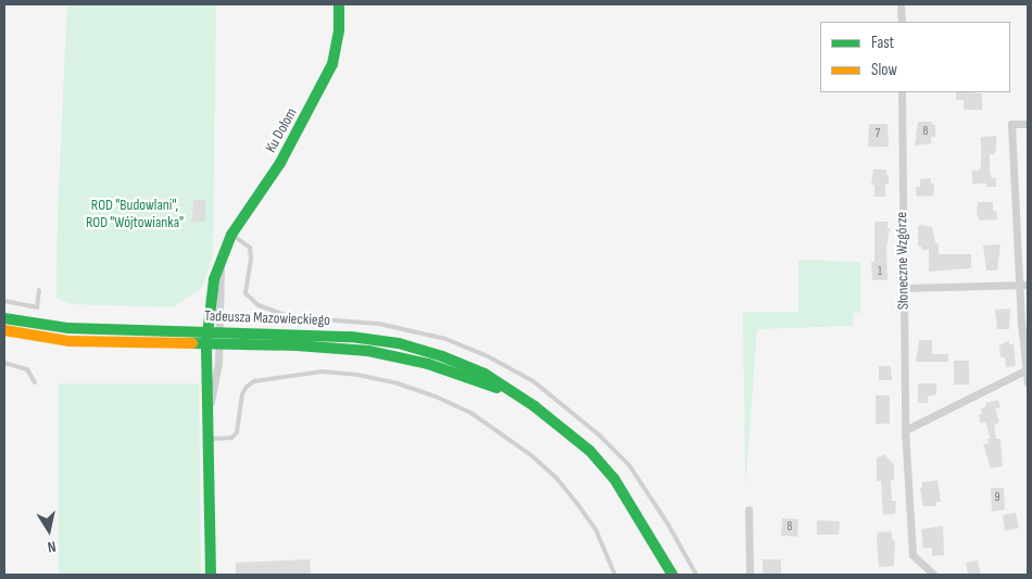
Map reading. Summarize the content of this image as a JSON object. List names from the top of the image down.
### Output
{
  "streets": {
    "main road": ["Ku Dołom", "Tadeusza Mazowieckiego"],
    "street": ["Słoneczne Wzgórze"]
  },
  "crossings": [
    ["Ku Dołom", "Tadeusza Mazowieckiego"]
  ],
  "parks": ["ROD \"Budowlani\", ROD \"Wójtowianka\""],
  "house_numbers": [
    "8",
    "7",
    "1",
    "9",
    "8"
  ],
  "legend": ["Fast", "Slow"],
  "north": "bottom"
}
